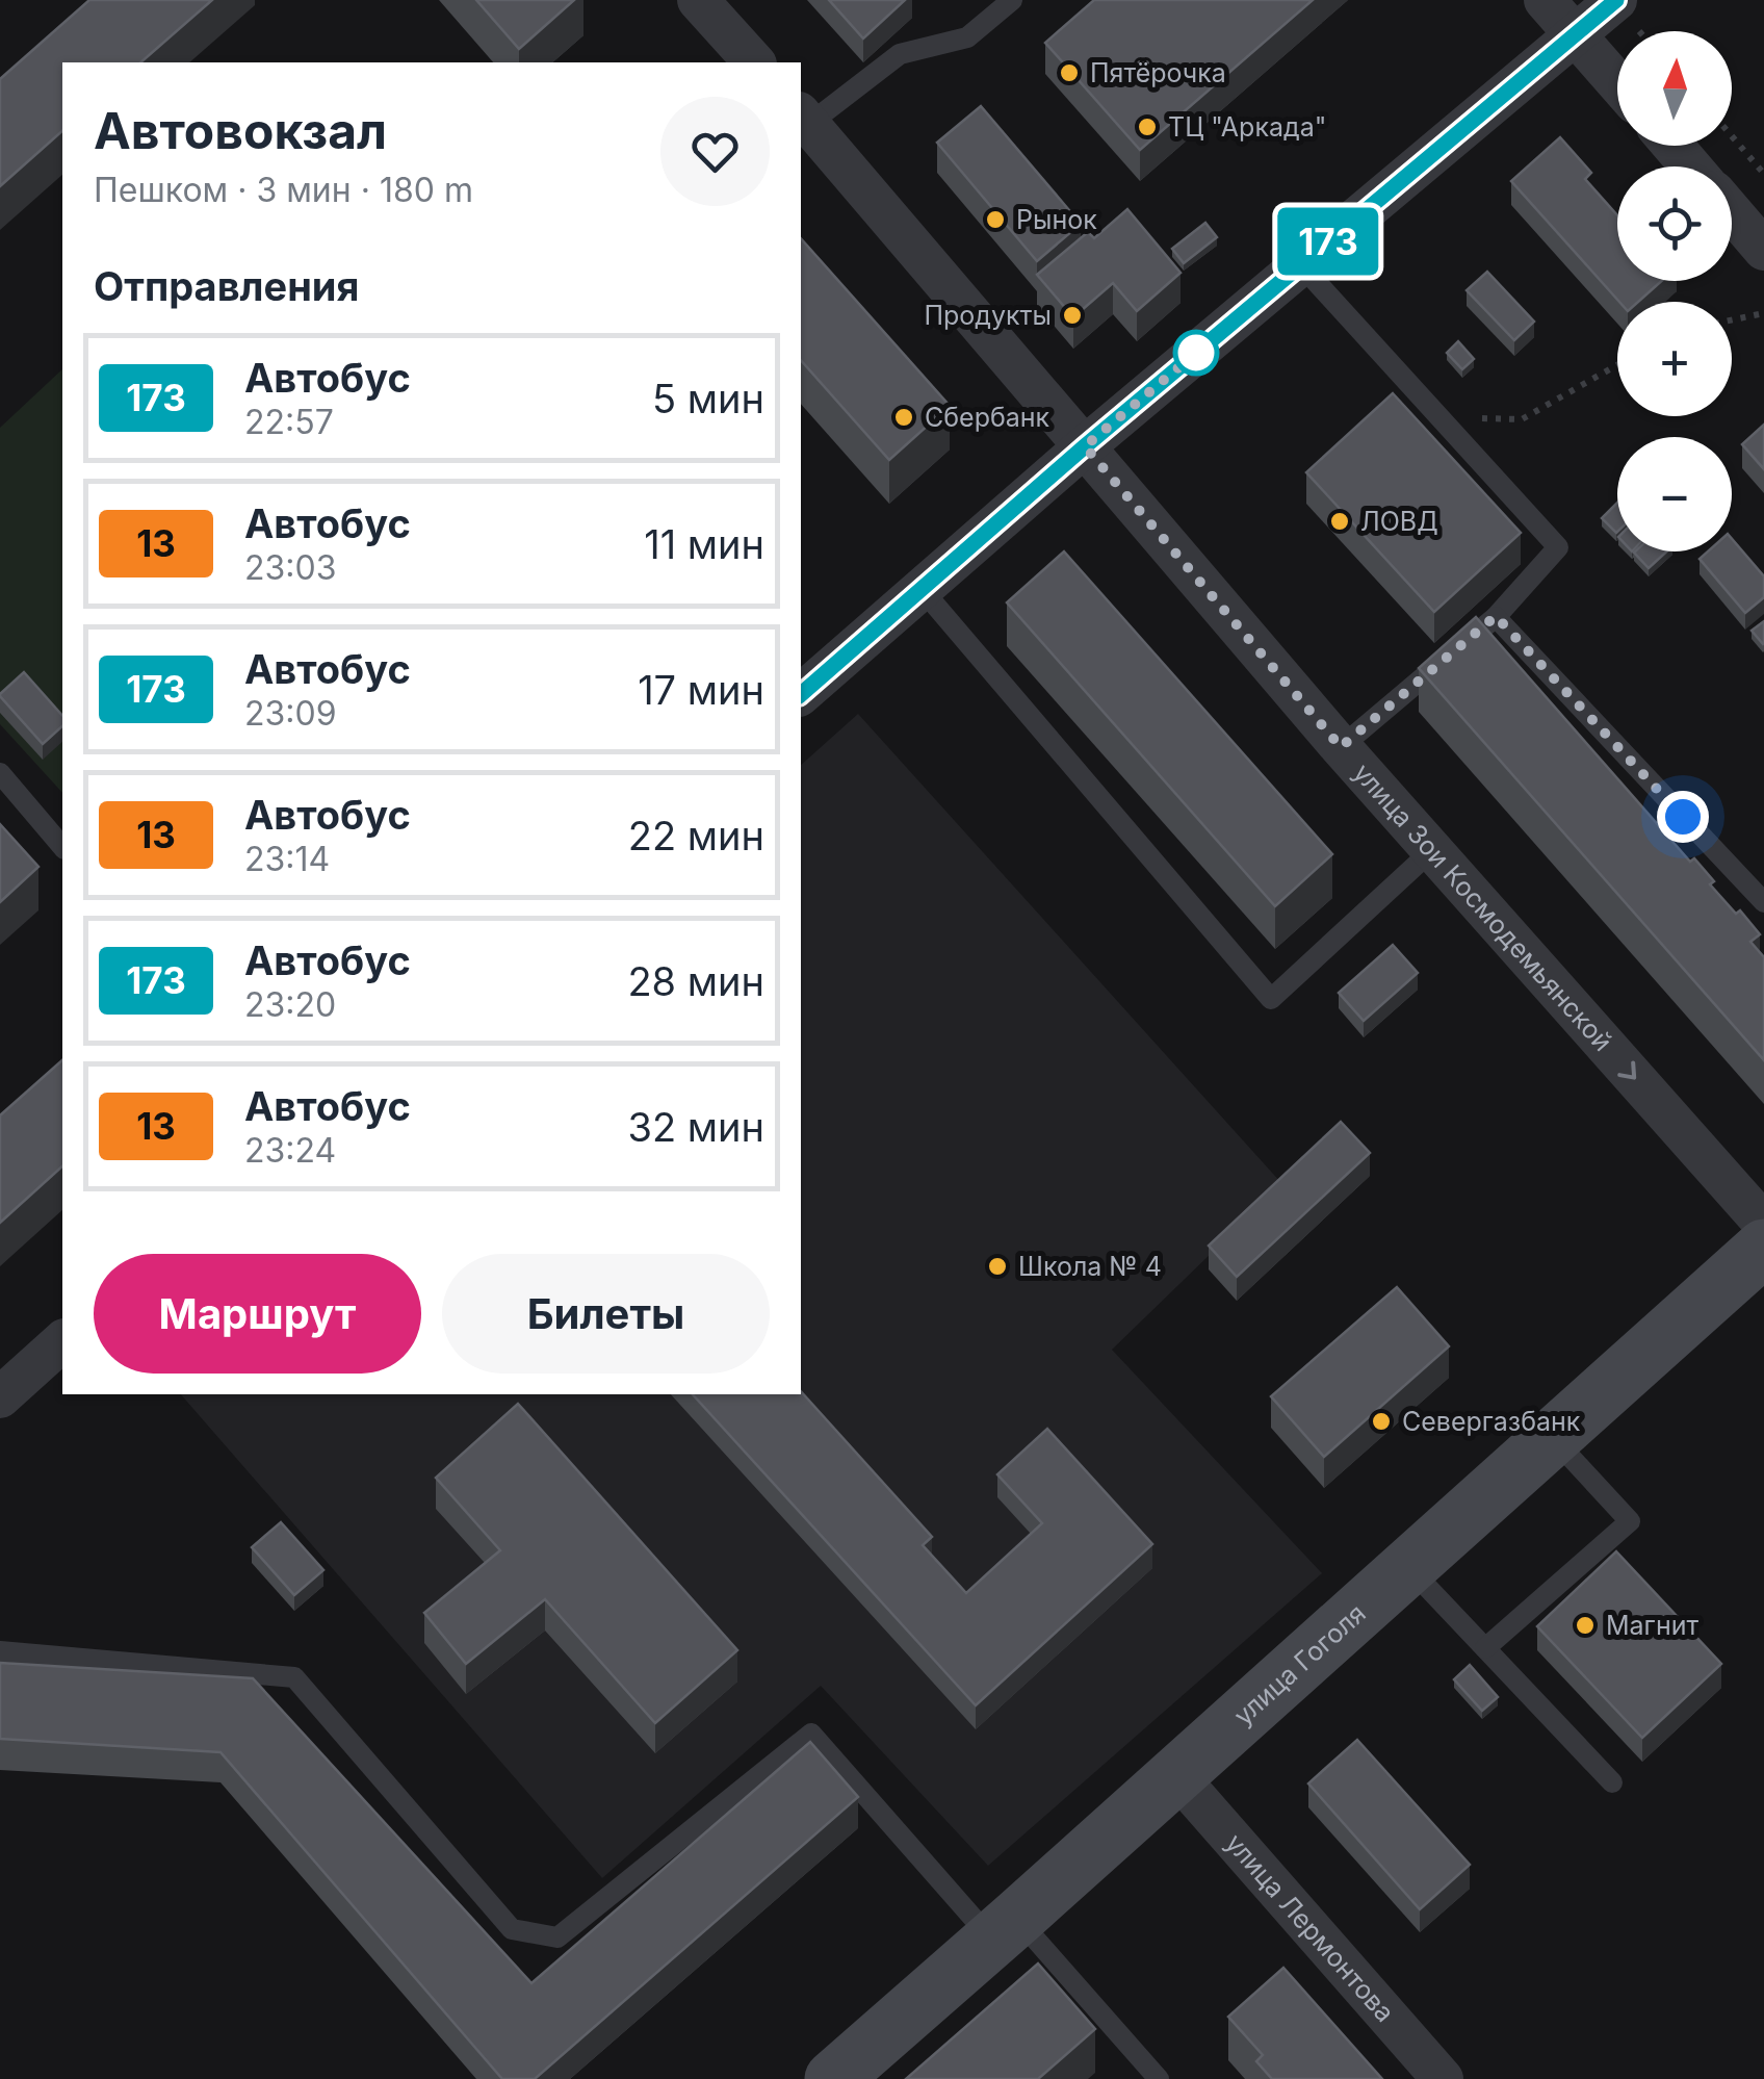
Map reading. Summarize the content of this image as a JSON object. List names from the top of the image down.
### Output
{
  "streets": {
    "main road": ["улица Гоголя"],
    "street": ["улица Зои Космодемьянской", "улица Лермонтова"]
  },
  "crossings": [
    ["улица Гоголя", "улица Лермонтова"]
  ],
  "places": [
    "Пятёрочка",
    "ТЦ \"Аркада\"",
    "Рынок",
    "Продукты",
    "Сбербанк",
    "ЛОВД",
    "Школа № 4",
    "Севергазбанк",
    "Магнит"
  ],
  "lines": ["bus line 173"],
  "north": "top",
  "page": {
    "on_map": "173",
    "map_buttons": ["+", "−"],
    "heading": [
      ["Автовокзал", "Пешком · 3 мин · 180 m"],
      "Отправления"
    ],
    "list": [
      {
        "mark": "173",
        "name": "Автобус",
        "note": "22:57",
        "value": "5 мин"
      },
      {
        "mark": "13",
        "name": "Автобус",
        "note": "23:03",
        "value": "11 мин"
      },
      {
        "mark": "173",
        "name": "Автобус",
        "note": "23:09",
        "value": "17 мин"
      },
      {
        "mark": "13",
        "name": "Автобус",
        "note": "23:14",
        "value": "22 мин"
      },
      {
        "mark": "173",
        "name": "Автобус",
        "note": "23:20",
        "value": "28 мин"
      },
      {
        "mark": "13",
        "name": "Автобус",
        "note": "23:24",
        "value": "32 мин"
      }
    ],
    "buttons": ["Маршрут", "Билеты"]
  }
}
